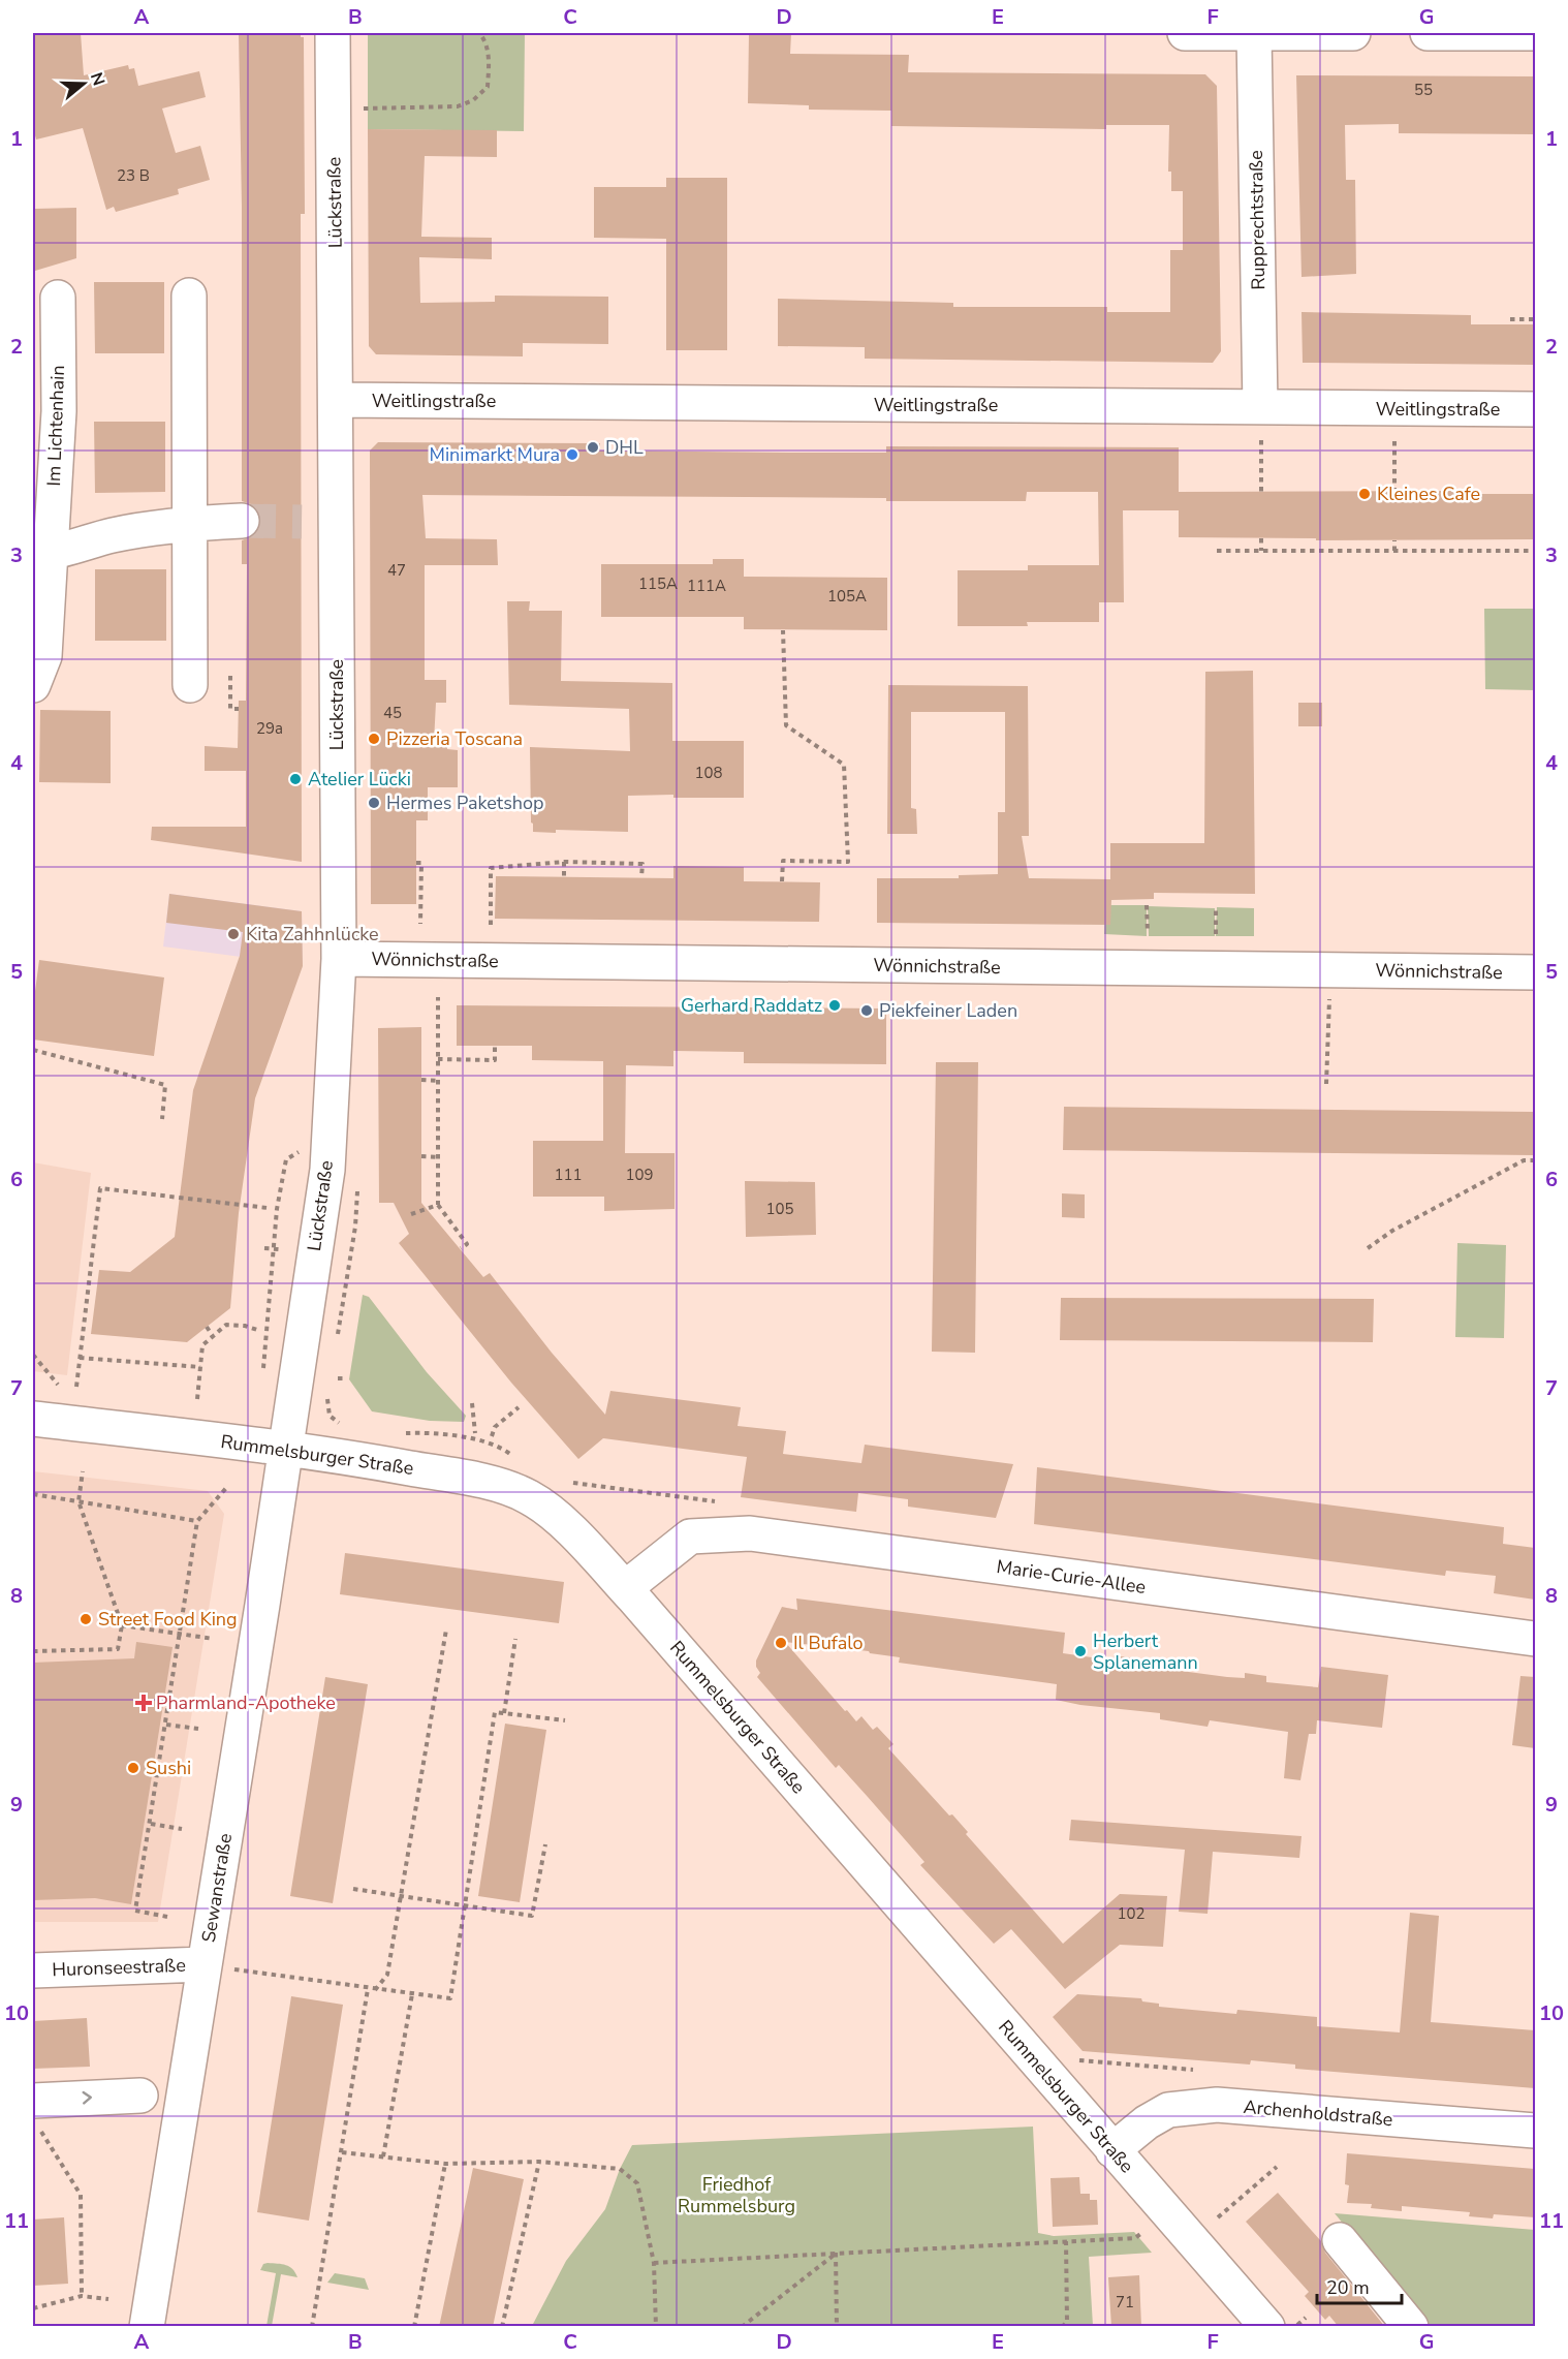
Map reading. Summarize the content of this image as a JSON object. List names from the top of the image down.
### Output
{
  "streets": {
    "street": [
      "Lückstraße",
      "Rupprechtstraße",
      "Weitlingstraße",
      "Im Lichtenhain",
      "Wönnichstraße",
      "Rummelsburger Straße",
      "Marie-Curie-Allee",
      "Sewanstraße",
      "Huronseestraße",
      "Archenholdstraße"
    ]
  },
  "crossings": [
    ["Lückstraße", "Weitlingstraße"],
    ["Lückstraße", "Wönnichstraße"],
    ["Lückstraße", "Rummelsburger Straße"],
    ["Lückstraße", "Sewanstraße"],
    ["Rupprechtstraße", "Weitlingstraße"],
    ["Rummelsburger Straße", "Marie-Curie-Allee"],
    ["Rummelsburger Straße", "Sewanstraße"],
    ["Rummelsburger Straße", "Archenholdstraße"],
    ["Sewanstraße", "Huronseestraße"]
  ],
  "parks": ["Friedhof Rummelsburg"],
  "places": {
    "other": [
      "DHL",
      "Minimarkt Mura",
      "Kleines Cafe",
      "Pizzeria Toscana",
      "Atelier Lücki",
      "Hermes Paketshop",
      "Kita Zahhnlücke",
      "Gerhard Raddatz",
      "Piekfeiner Laden",
      "Street Food King",
      "Il Bufalo",
      "Herbert Splanemann",
      "Sushi"
    ],
    "health": ["Pharmland-Apotheke"]
  },
  "house_numbers": [
    "55",
    "23 B",
    "47",
    "115A",
    "111A",
    "105A",
    "45",
    "29a",
    "108",
    "111",
    "109",
    "105",
    "102",
    "71"
  ],
  "scale_bar": "20 m",
  "north": "right",
  "grid": {
    "columns": [
      "A",
      "B",
      "C",
      "D",
      "E",
      "F",
      "G"
    ],
    "rows": [
      "1",
      "2",
      "3",
      "4",
      "5",
      "6",
      "7",
      "8",
      "9",
      "10",
      "11"
    ]
  }
}
